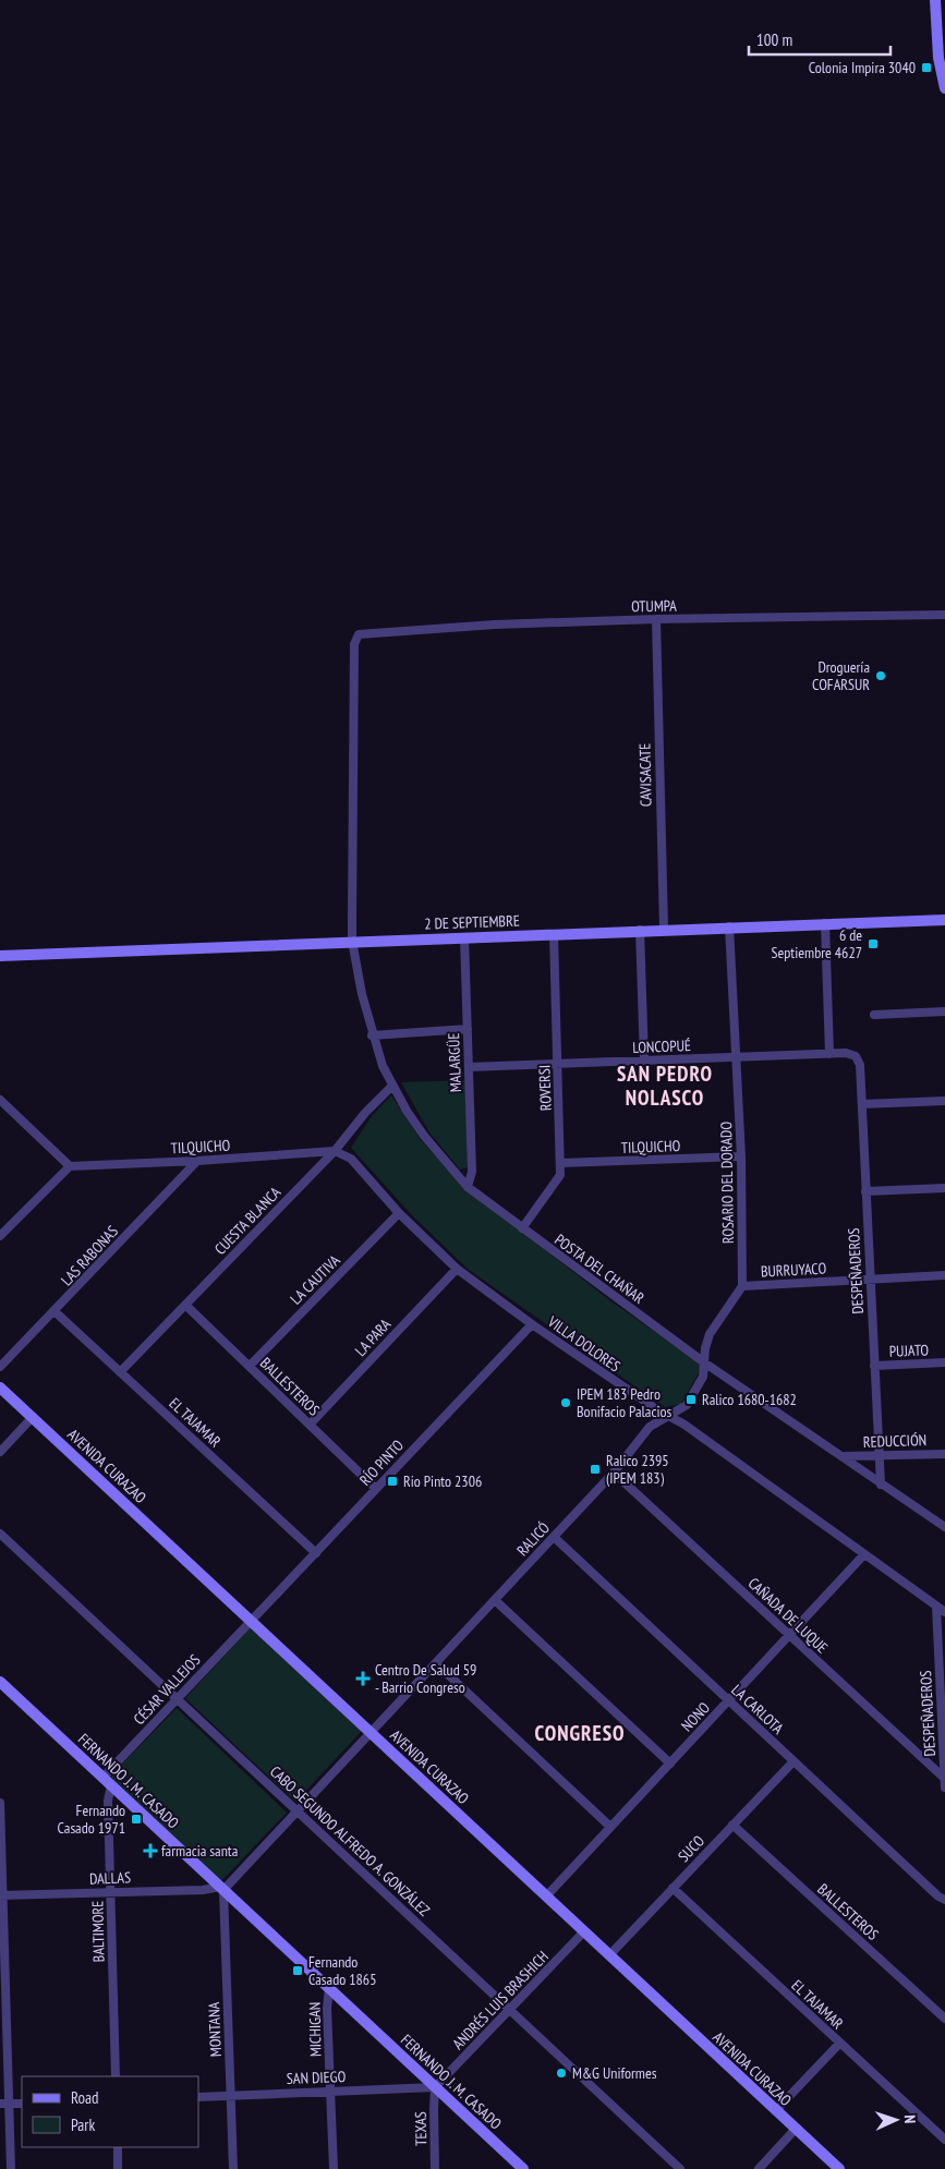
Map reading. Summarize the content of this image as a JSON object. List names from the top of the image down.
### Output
{
  "streets": {
    "street": [
      "OTUMPA",
      "CAVISACATE",
      "2 DE SEPTIEMBRE",
      "LONCOPUÉ",
      "MALARGÜE",
      "ROVERSI",
      "TILQUICHO",
      "ROSARIO DEL DORADO",
      "CUESTA BLANCA",
      "LAS RABONAS",
      "POSTA DEL CHAÑAR",
      "BURRUYACO",
      "DESPEÑADEROS",
      "LA CAUTIVA",
      "LA PARA",
      "VILLA DOLORES",
      "PUJATO",
      "BALLESTEROS",
      "EL TAJAMAR",
      "REDUCCIÓN",
      "RÍO PINTO",
      "AVENIDA CURAZAO",
      "RALICÓ",
      "CAÑADA DE LUQUE",
      "CÉSAR VALLEJOS",
      "LA CARLOTA",
      "NONO",
      "FERNANDO J. M. CASADO",
      "CABO SEGUNDO ALFREDO A. GONZÁLEZ",
      "SUCO",
      "DALLAS",
      "BALTIMORE",
      "ANDRÉS LUIS BRASHICH",
      "MONTANA",
      "MICHIGAN",
      "SAN DIEGO",
      "TEXAS"
    ]
  },
  "crossings": [
    ["OTUMPA", "CAVISACATE"],
    ["OTUMPA", "POSTA DEL CHAÑAR"],
    ["CAVISACATE", "2 DE SEPTIEMBRE"],
    ["2 DE SEPTIEMBRE", "MALARGÜE"],
    ["2 DE SEPTIEMBRE", "ROVERSI"],
    ["2 DE SEPTIEMBRE", "ROSARIO DEL DORADO"],
    ["2 DE SEPTIEMBRE", "POSTA DEL CHAÑAR"],
    ["LONCOPUÉ", "MALARGÜE"],
    ["LONCOPUÉ", "ROVERSI"],
    ["LONCOPUÉ", "ROSARIO DEL DORADO"],
    ["LONCOPUÉ", "DESPEÑADEROS"],
    ["MALARGÜE", "POSTA DEL CHAÑAR"],
    ["ROVERSI", "TILQUICHO"],
    ["ROVERSI", "POSTA DEL CHAÑAR"],
    ["TILQUICHO", "ROSARIO DEL DORADO"],
    ["TILQUICHO", "CUESTA BLANCA"],
    ["TILQUICHO", "LAS RABONAS"],
    ["TILQUICHO", "VILLA DOLORES"],
    ["ROSARIO DEL DORADO", "BURRUYACO"],
    ["CUESTA BLANCA", "POSTA DEL CHAÑAR"],
    ["CUESTA BLANCA", "VILLA DOLORES"],
    ["CUESTA BLANCA", "BALLESTEROS"],
    ["CUESTA BLANCA", "EL TAJAMAR"],
    ["LAS RABONAS", "EL TAJAMAR"],
    ["POSTA DEL CHAÑAR", "DESPEÑADEROS"],
    ["POSTA DEL CHAÑAR", "REDUCCIÓN"],
    ["POSTA DEL CHAÑAR", "RALICÓ"],
    ["BURRUYACO", "DESPEÑADEROS"],
    ["DESPEÑADEROS", "VILLA DOLORES"],
    ["DESPEÑADEROS", "PUJATO"],
    ["DESPEÑADEROS", "REDUCCIÓN"],
    ["DESPEÑADEROS", "CAÑADA DE LUQUE"],
    ["LA CAUTIVA", "VILLA DOLORES"],
    ["LA CAUTIVA", "BALLESTEROS"],
    ["LA PARA", "VILLA DOLORES"],
    ["LA PARA", "BALLESTEROS"],
    ["VILLA DOLORES", "RÍO PINTO"],
    ["VILLA DOLORES", "RALICÓ"],
    ["VILLA DOLORES", "NONO"],
    ["BALLESTEROS", "RÍO PINTO"],
    ["BALLESTEROS", "SUCO"],
    ["EL TAJAMAR", "RÍO PINTO"],
    ["EL TAJAMAR", "SUCO"],
    ["RÍO PINTO", "AVENIDA CURAZAO"],
    ["RÍO PINTO", "CÉSAR VALLEJOS"],
    ["AVENIDA CURAZAO", "RALICÓ"],
    ["AVENIDA CURAZAO", "CÉSAR VALLEJOS"],
    ["AVENIDA CURAZAO", "NONO"],
    ["AVENIDA CURAZAO", "SUCO"],
    ["AVENIDA CURAZAO", "ANDRÉS LUIS BRASHICH"],
    ["RALICÓ", "CAÑADA DE LUQUE"],
    ["RALICÓ", "LA CARLOTA"],
    ["RALICÓ", "FERNANDO J. M. CASADO"],
    ["RALICÓ", "CABO SEGUNDO ALFREDO A. GONZÁLEZ"],
    ["RALICÓ", "DALLAS"],
    ["RALICÓ", "MONTANA"],
    ["CAÑADA DE LUQUE", "NONO"],
    ["CÉSAR VALLEJOS", "FERNANDO J. M. CASADO"],
    ["CÉSAR VALLEJOS", "CABO SEGUNDO ALFREDO A. GONZÁLEZ"],
    ["CÉSAR VALLEJOS", "BALTIMORE"],
    ["LA CARLOTA", "NONO"],
    ["LA CARLOTA", "SUCO"],
    ["FERNANDO J. M. CASADO", "DALLAS"],
    ["FERNANDO J. M. CASADO", "BALTIMORE"],
    ["FERNANDO J. M. CASADO", "ANDRÉS LUIS BRASHICH"],
    ["FERNANDO J. M. CASADO", "MONTANA"],
    ["FERNANDO J. M. CASADO", "MICHIGAN"],
    ["FERNANDO J. M. CASADO", "SAN DIEGO"],
    ["FERNANDO J. M. CASADO", "TEXAS"],
    ["CABO SEGUNDO ALFREDO A. GONZÁLEZ", "ANDRÉS LUIS BRASHICH"],
    ["DALLAS", "BALTIMORE"],
    ["DALLAS", "MONTANA"],
    ["ANDRÉS LUIS BRASHICH", "SAN DIEGO"],
    ["ANDRÉS LUIS BRASHICH", "TEXAS"],
    ["MONTANA", "SAN DIEGO"],
    ["MICHIGAN", "SAN DIEGO"],
    ["SAN DIEGO", "TEXAS"]
  ],
  "districts": ["SAN PEDRO NOLASCO", "CONGRESO"],
  "places": {
    "transit": [
      "Colonia Impira 3040",
      "6 de Septiembre 4627",
      "Ralico 1680-1682",
      "Ralico 2395 (IPEM 183)",
      "Rio Pinto 2306",
      "Fernando Casado 1971",
      "Fernando Casado 1865"
    ],
    "other": ["Droguería COFARSUR", "IPEM 183 Pedro Bonifacio Palacios", "M&G Uniformes"],
    "health": ["Centro De Salud 59 - Barrio Congreso", "farmacia santa"]
  },
  "legend": ["Road", "Park"],
  "scale_bar": "100 m",
  "north": "right"
}
